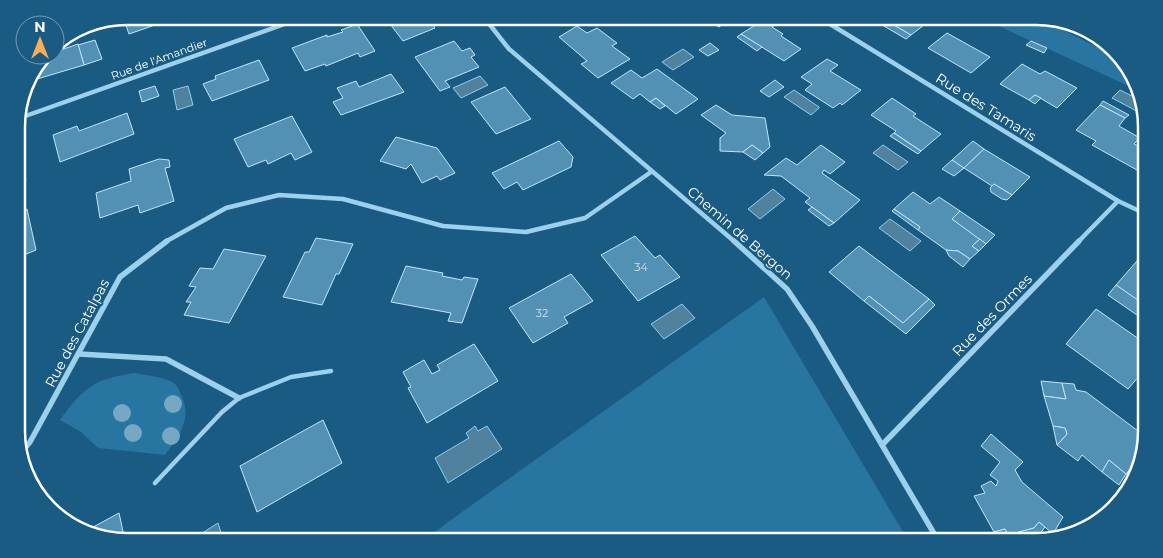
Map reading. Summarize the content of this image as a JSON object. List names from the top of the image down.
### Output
{
  "streets": {
    "street": [
      "Rue de l'Amandier",
      "Rue des Tamaris",
      "Chemin de Bergon",
      "Rue des Ormes",
      "Rue des Catalpas"
    ]
  },
  "crossings": [
    ["Rue des Tamaris", "Rue des Ormes"],
    ["Chemin de Bergon", "Rue des Ormes"],
    ["Chemin de Bergon", "Rue des Catalpas"]
  ],
  "house_numbers": ["34", "32"],
  "north": "top"
}
